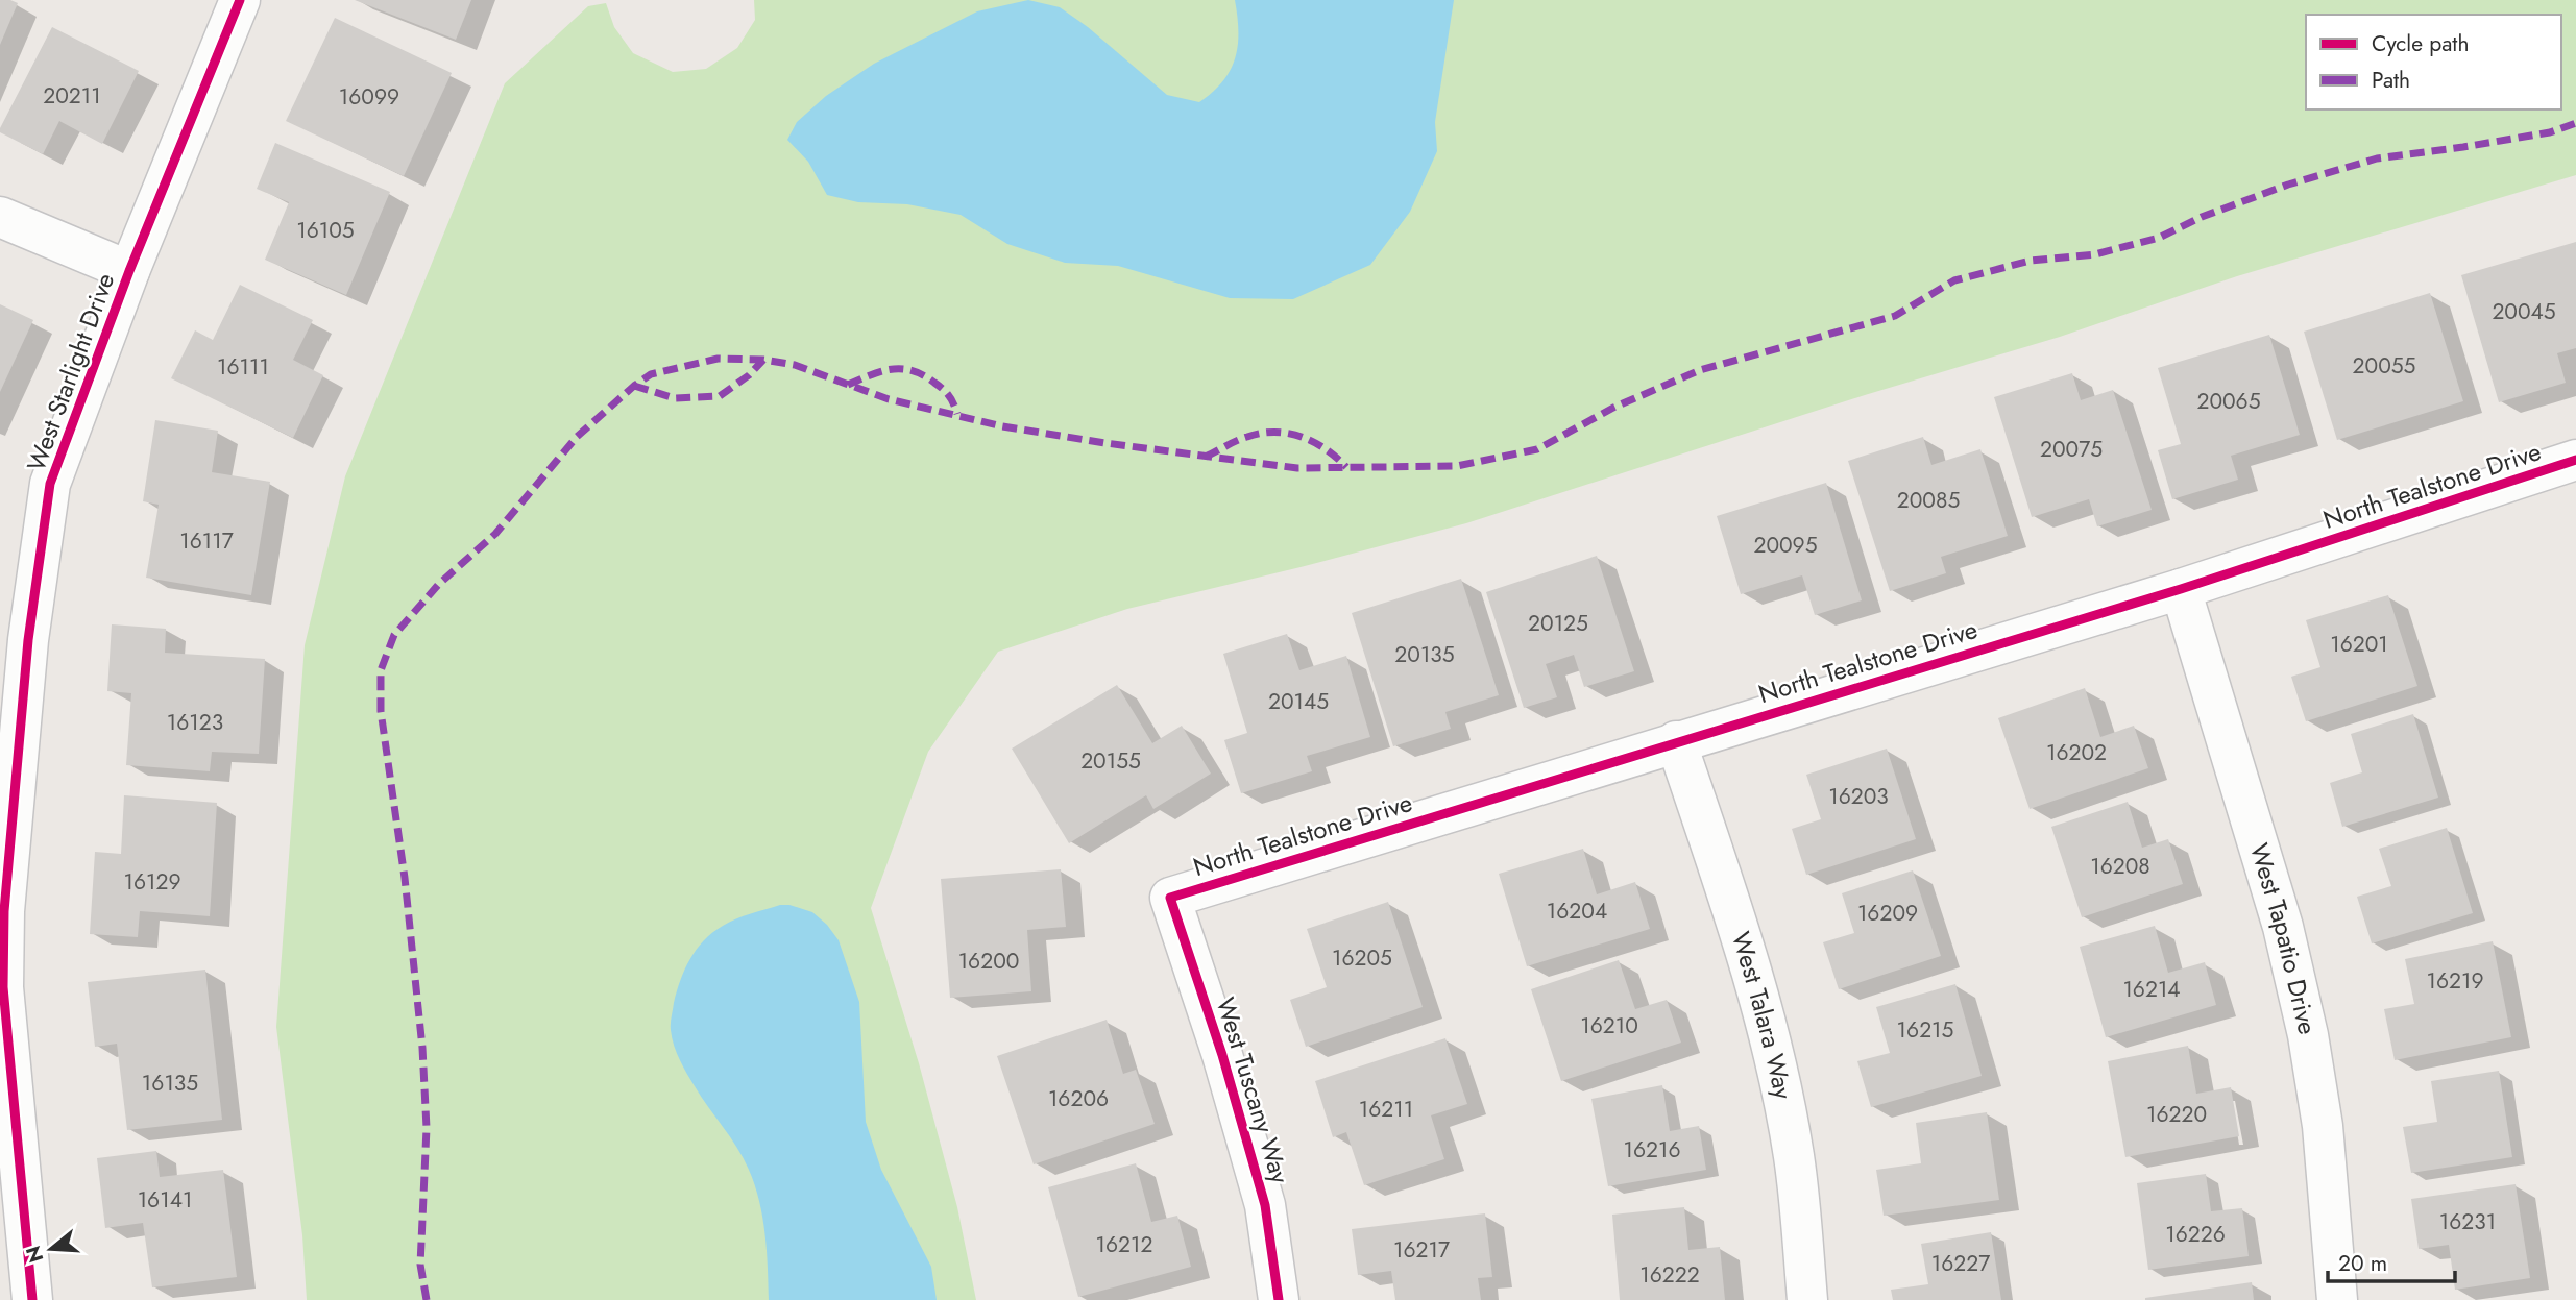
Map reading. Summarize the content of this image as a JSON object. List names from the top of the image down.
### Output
{
  "streets": {
    "street": [
      "West Starlight Drive",
      "North Tealstone Drive",
      "West Tapatio Drive",
      "West Talara Way",
      "West Tuscany Way"
    ]
  },
  "crossings": [
    ["North Tealstone Drive", "West Tapatio Drive"],
    ["North Tealstone Drive", "West Talara Way"],
    ["North Tealstone Drive", "West Tuscany Way"]
  ],
  "house_numbers": [
    "20211",
    "16099",
    "16105",
    "20045",
    "20055",
    "16111",
    "20065",
    "20075",
    "20085",
    "16117",
    "20095",
    "20125",
    "16201",
    "20135",
    "20145",
    "16123",
    "16202",
    "20155",
    "16203",
    "16208",
    "16129",
    "16204",
    "16209",
    "16205",
    "16200",
    "16219",
    "16214",
    "16210",
    "16215",
    "16135",
    "16206",
    "16211",
    "16220",
    "16216",
    "16141",
    "16231",
    "16226",
    "16212",
    "16217",
    "16227",
    "16222"
  ],
  "legend": ["Cycle path", "Path"],
  "scale_bar": "20 m",
  "north": "left"
}
